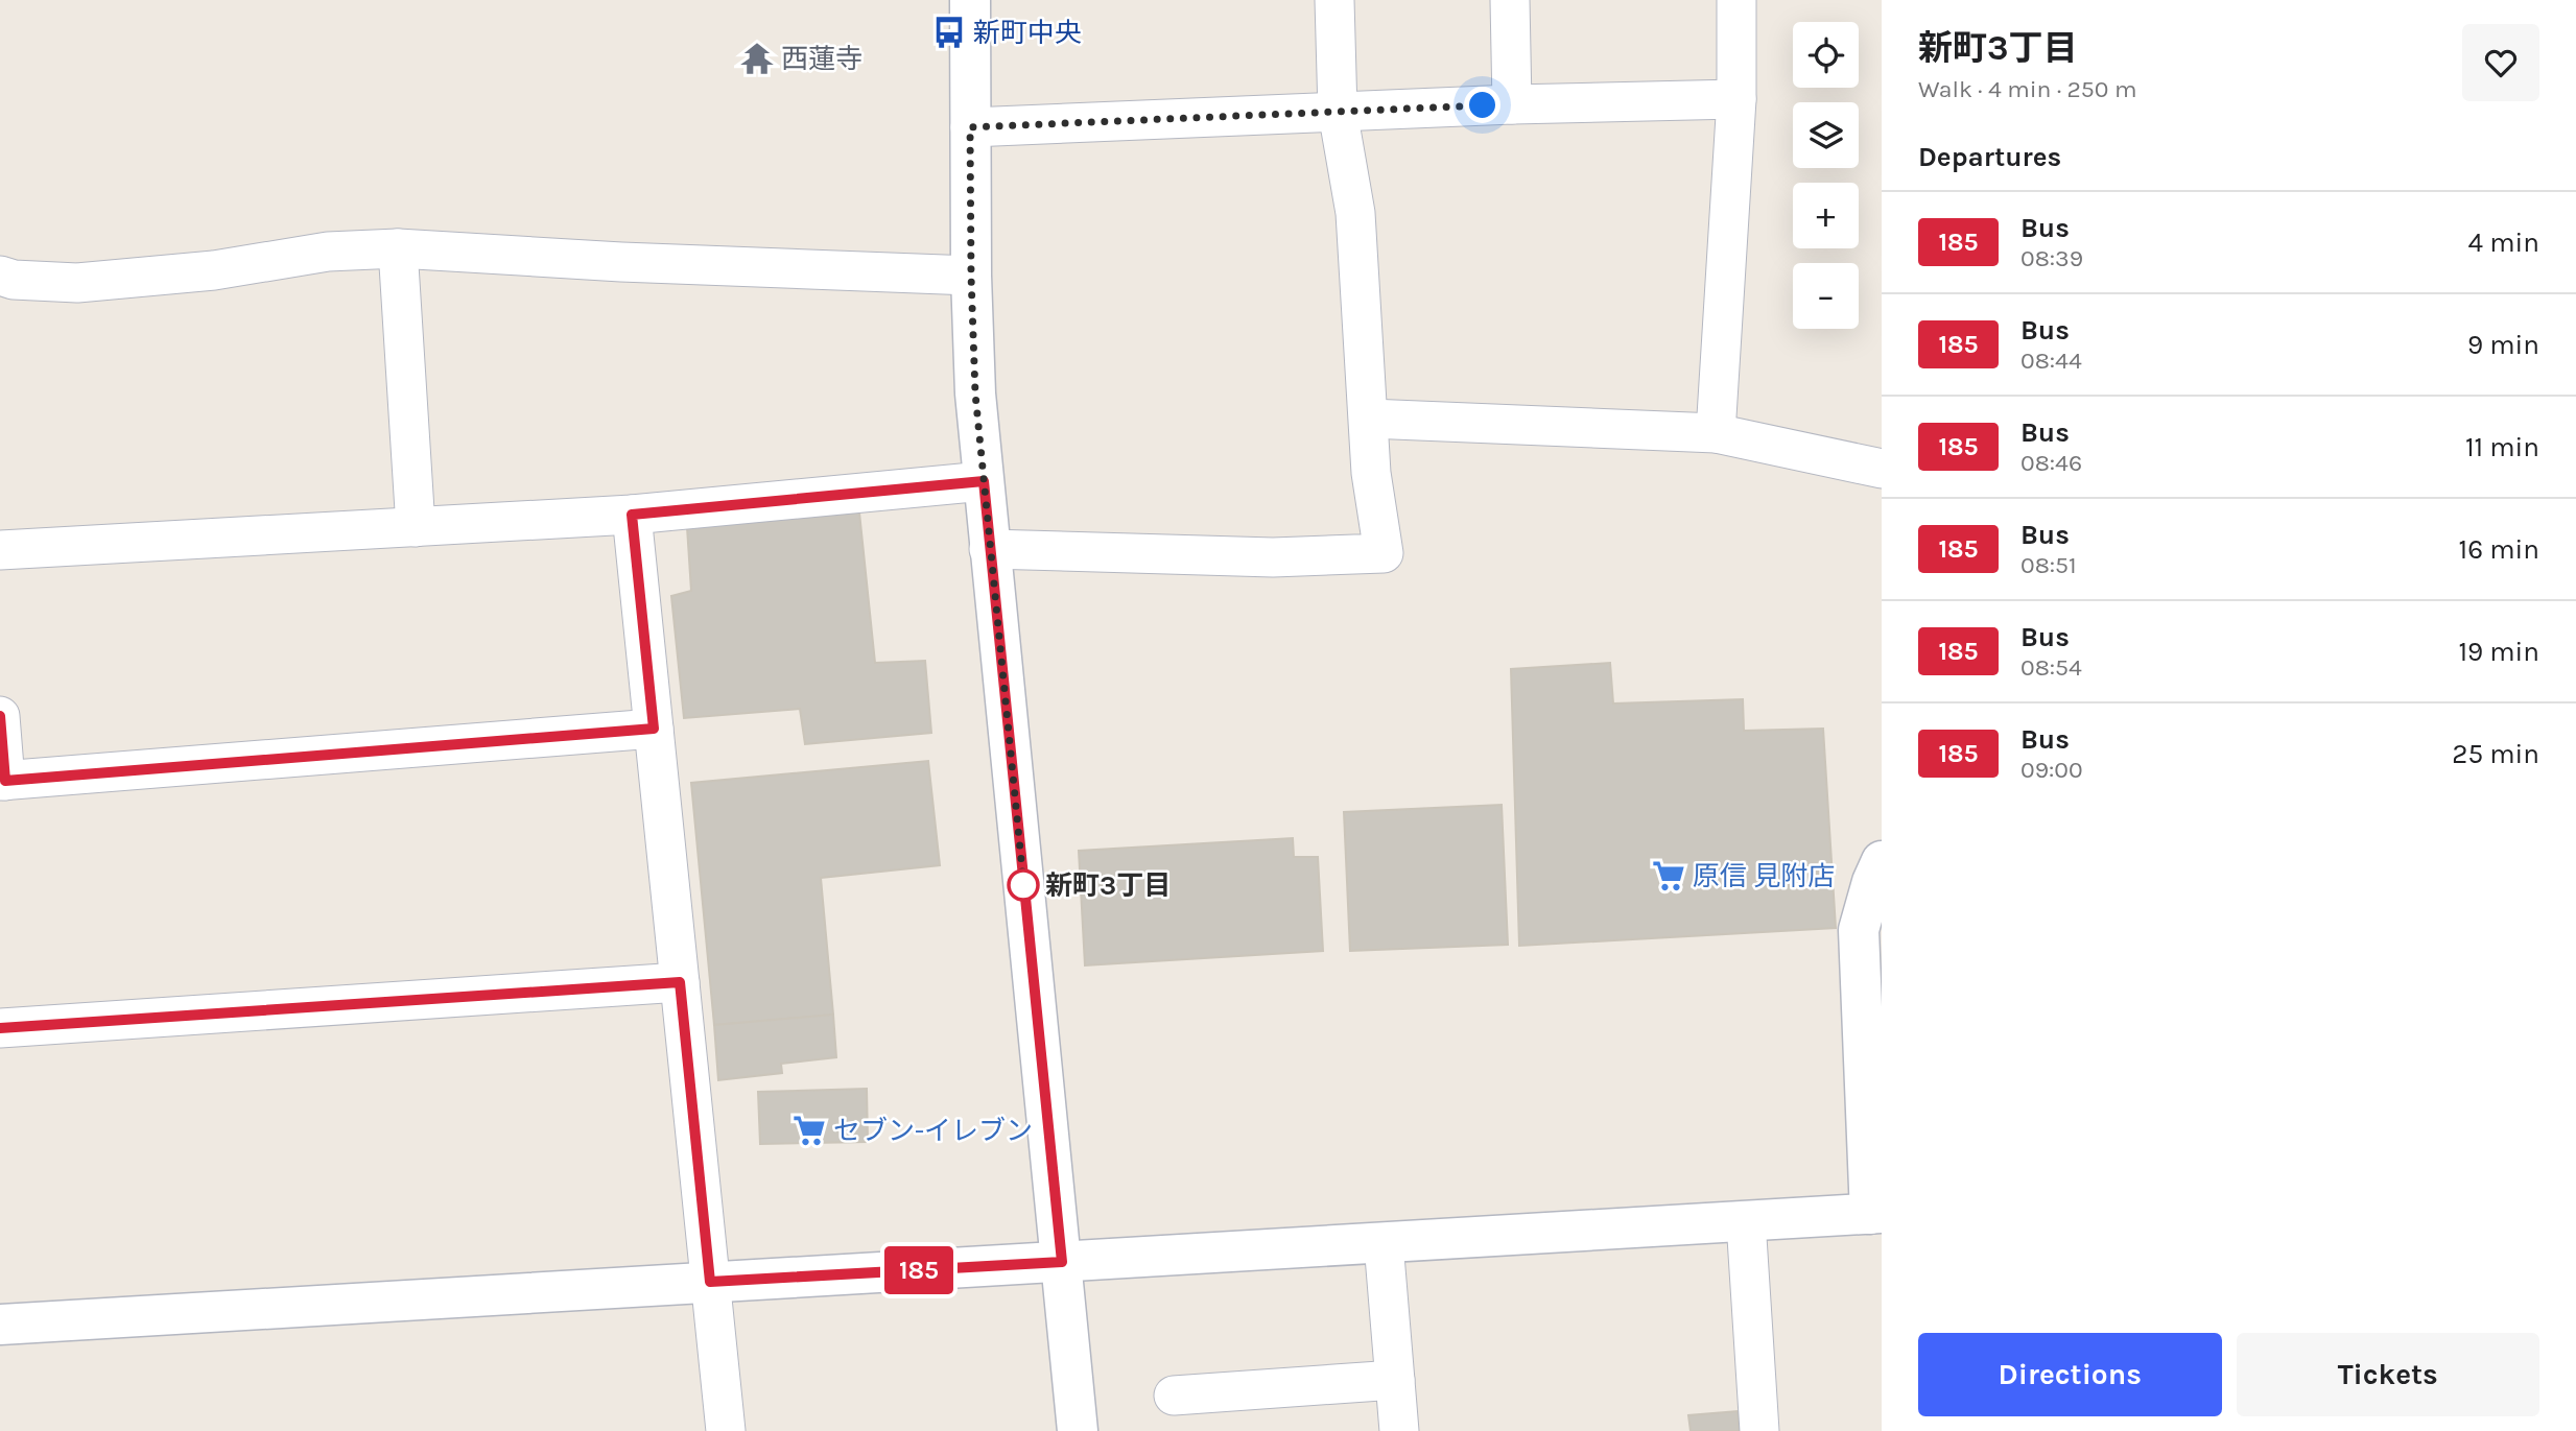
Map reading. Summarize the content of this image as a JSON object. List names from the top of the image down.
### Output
{
  "places": {
    "bus stop": ["新町中央"],
    "temple": ["西蓮寺"],
    "supermarket": ["原信 見附店", "セブン-イレブン"],
    "other": ["新町3丁目"]
  },
  "lines": ["bus line 185"],
  "page": {
    "on_map": "185",
    "heading": [
      ["新町3丁目", "Walk · 4 min · 250 m"],
      "Departures"
    ],
    "map_buttons": ["+", "−"],
    "list": [
      {
        "mark": "185",
        "name": "Bus",
        "note": "08:39",
        "value": "4 min"
      },
      {
        "mark": "185",
        "name": "Bus",
        "note": "08:44",
        "value": "9 min"
      },
      {
        "mark": "185",
        "name": "Bus",
        "note": "08:46",
        "value": "11 min"
      },
      {
        "mark": "185",
        "name": "Bus",
        "note": "08:51",
        "value": "16 min"
      },
      {
        "mark": "185",
        "name": "Bus",
        "note": "08:54",
        "value": "19 min"
      },
      {
        "mark": "185",
        "name": "Bus",
        "note": "09:00",
        "value": "25 min"
      }
    ],
    "buttons": ["Directions", "Tickets"]
  }
}
